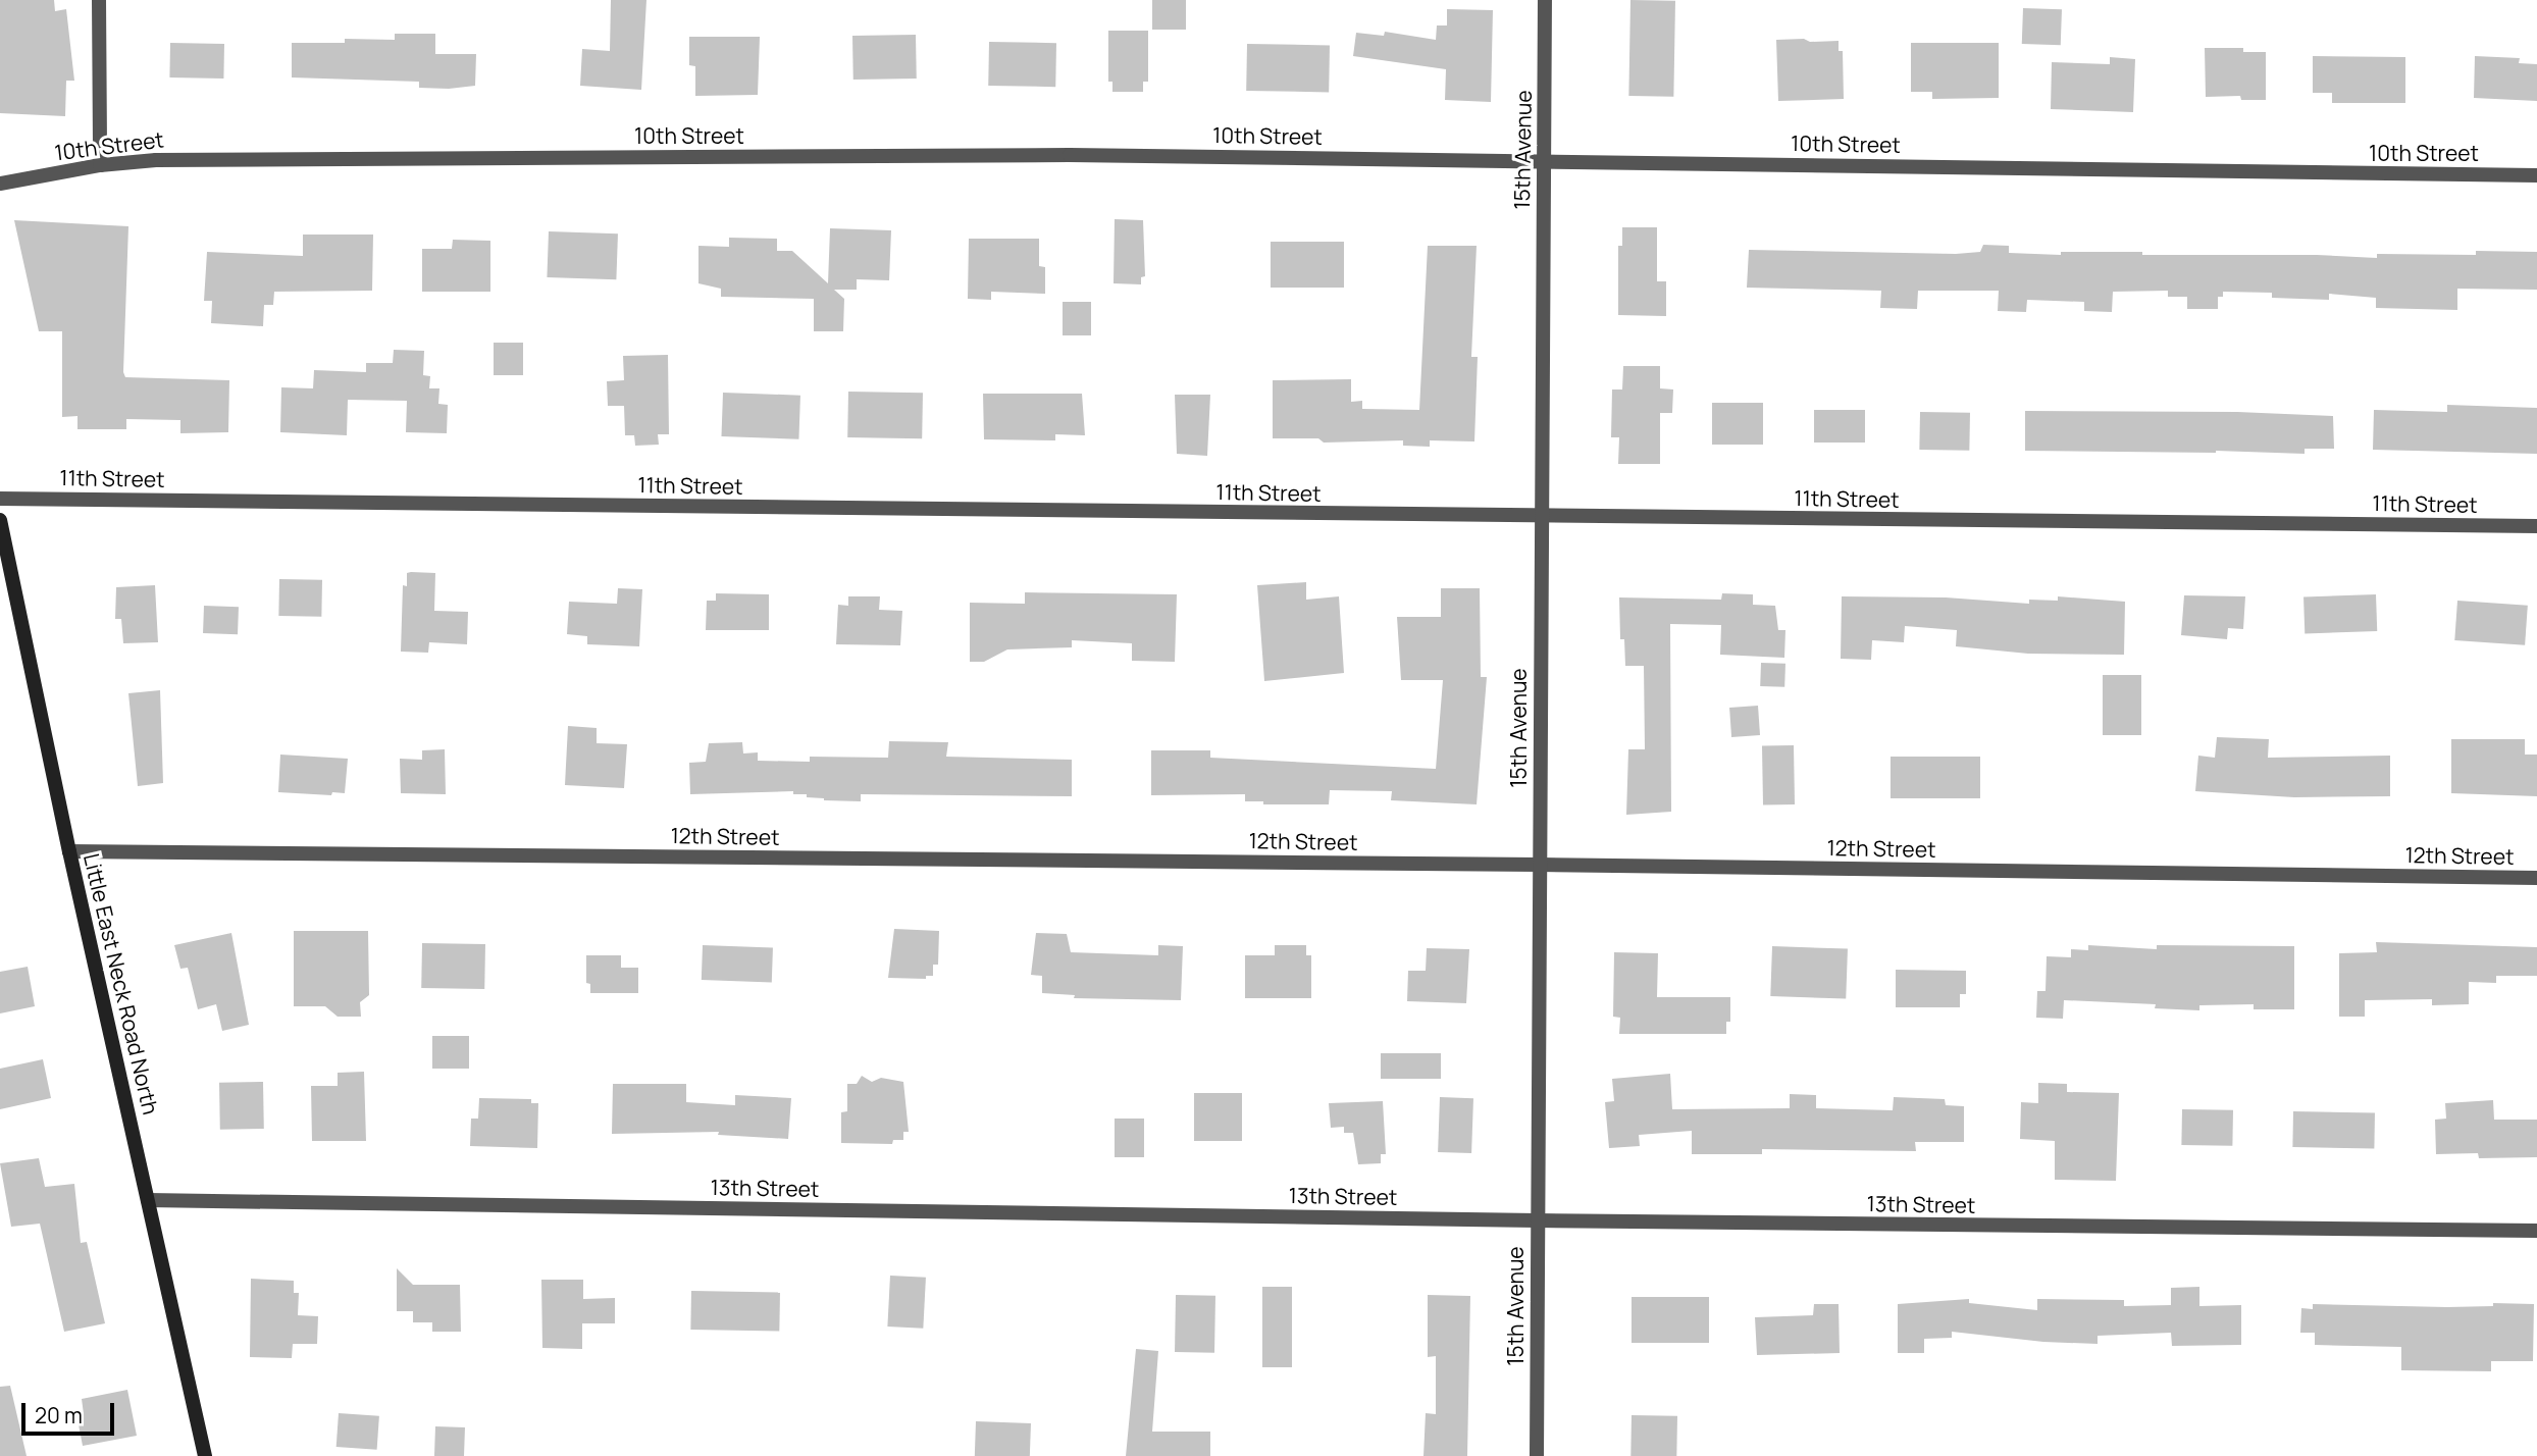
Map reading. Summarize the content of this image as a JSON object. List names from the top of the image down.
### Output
{
  "streets": {
    "main road": ["Little East Neck Road North"],
    "street": [
      "10th Street",
      "15th Avenue",
      "11th Street",
      "12th Street",
      "13th Street"
    ]
  },
  "crossings": [
    ["10th Street", "15th Avenue"],
    ["15th Avenue", "11th Street"],
    ["15th Avenue", "12th Street"],
    ["15th Avenue", "13th Street"],
    ["12th Street", "Little East Neck Road North"],
    ["Little East Neck Road North", "13th Street"]
  ],
  "scale_bar": "20 m"
}
